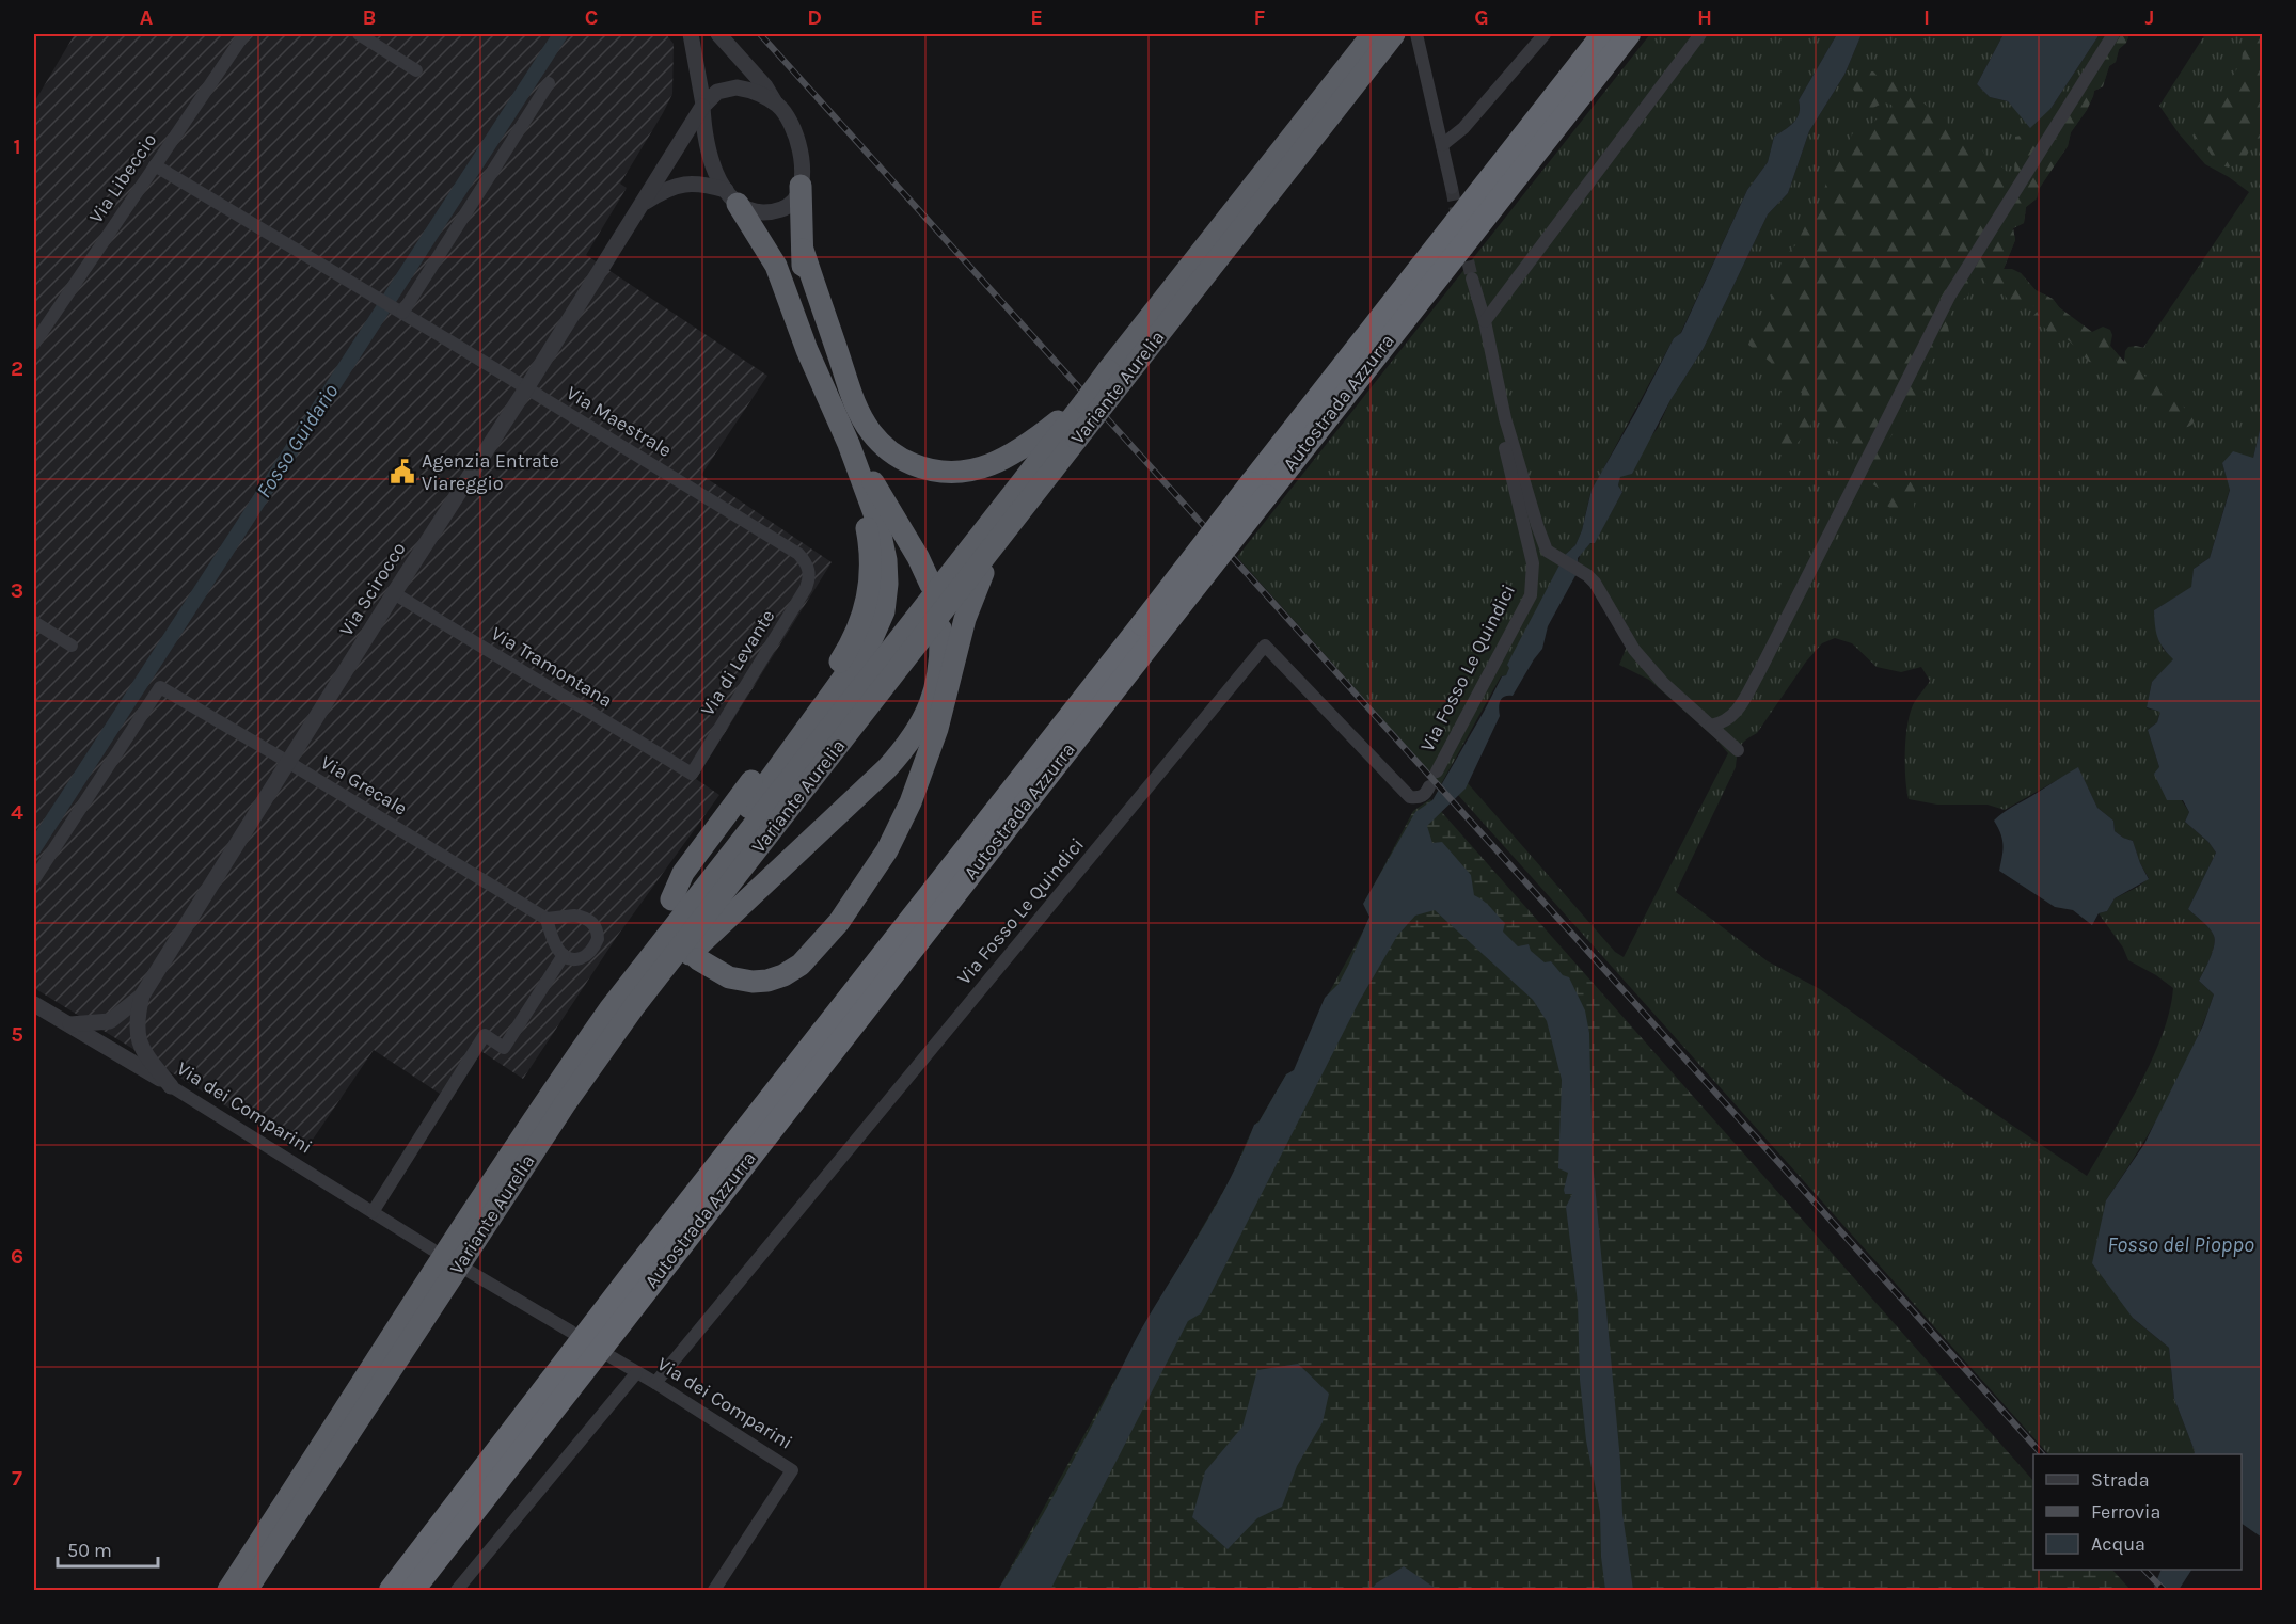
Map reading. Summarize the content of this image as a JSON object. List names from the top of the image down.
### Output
{
  "streets": {
    "highway": ["Variante Aurelia", "Autostrada Azzurra"],
    "street": [
      "Via Libeccio",
      "Via Maestrale",
      "Via Scirocco",
      "Via di Levante",
      "Via Tramontana",
      "Via Fosso Le Quindici",
      "Via Grecale",
      "Via dei Comparini"
    ]
  },
  "crossings": [
    ["Via Libeccio", "Via Maestrale"],
    ["Via Maestrale", "Via Scirocco"],
    ["Via Maestrale", "Via di Levante"],
    ["Via Scirocco", "Via Tramontana"],
    ["Via Scirocco", "Via Grecale"],
    ["Via Scirocco", "Via dei Comparini"],
    ["Via di Levante", "Via Tramontana"],
    ["Via Fosso Le Quindici", "Via dei Comparini"]
  ],
  "water": ["Fosso Guidario", "Fosso del Pioppo"],
  "places": {
    "public building": ["Agenzia Entrate Viareggio"]
  },
  "legend": ["Strada", "Ferrovia", "Acqua"],
  "scale_bar": "50 m",
  "grid": {
    "columns": [
      "A",
      "B",
      "C",
      "D",
      "E",
      "F",
      "G",
      "H",
      "I",
      "J"
    ],
    "rows": [
      "1",
      "2",
      "3",
      "4",
      "5",
      "6",
      "7"
    ]
  }
}
